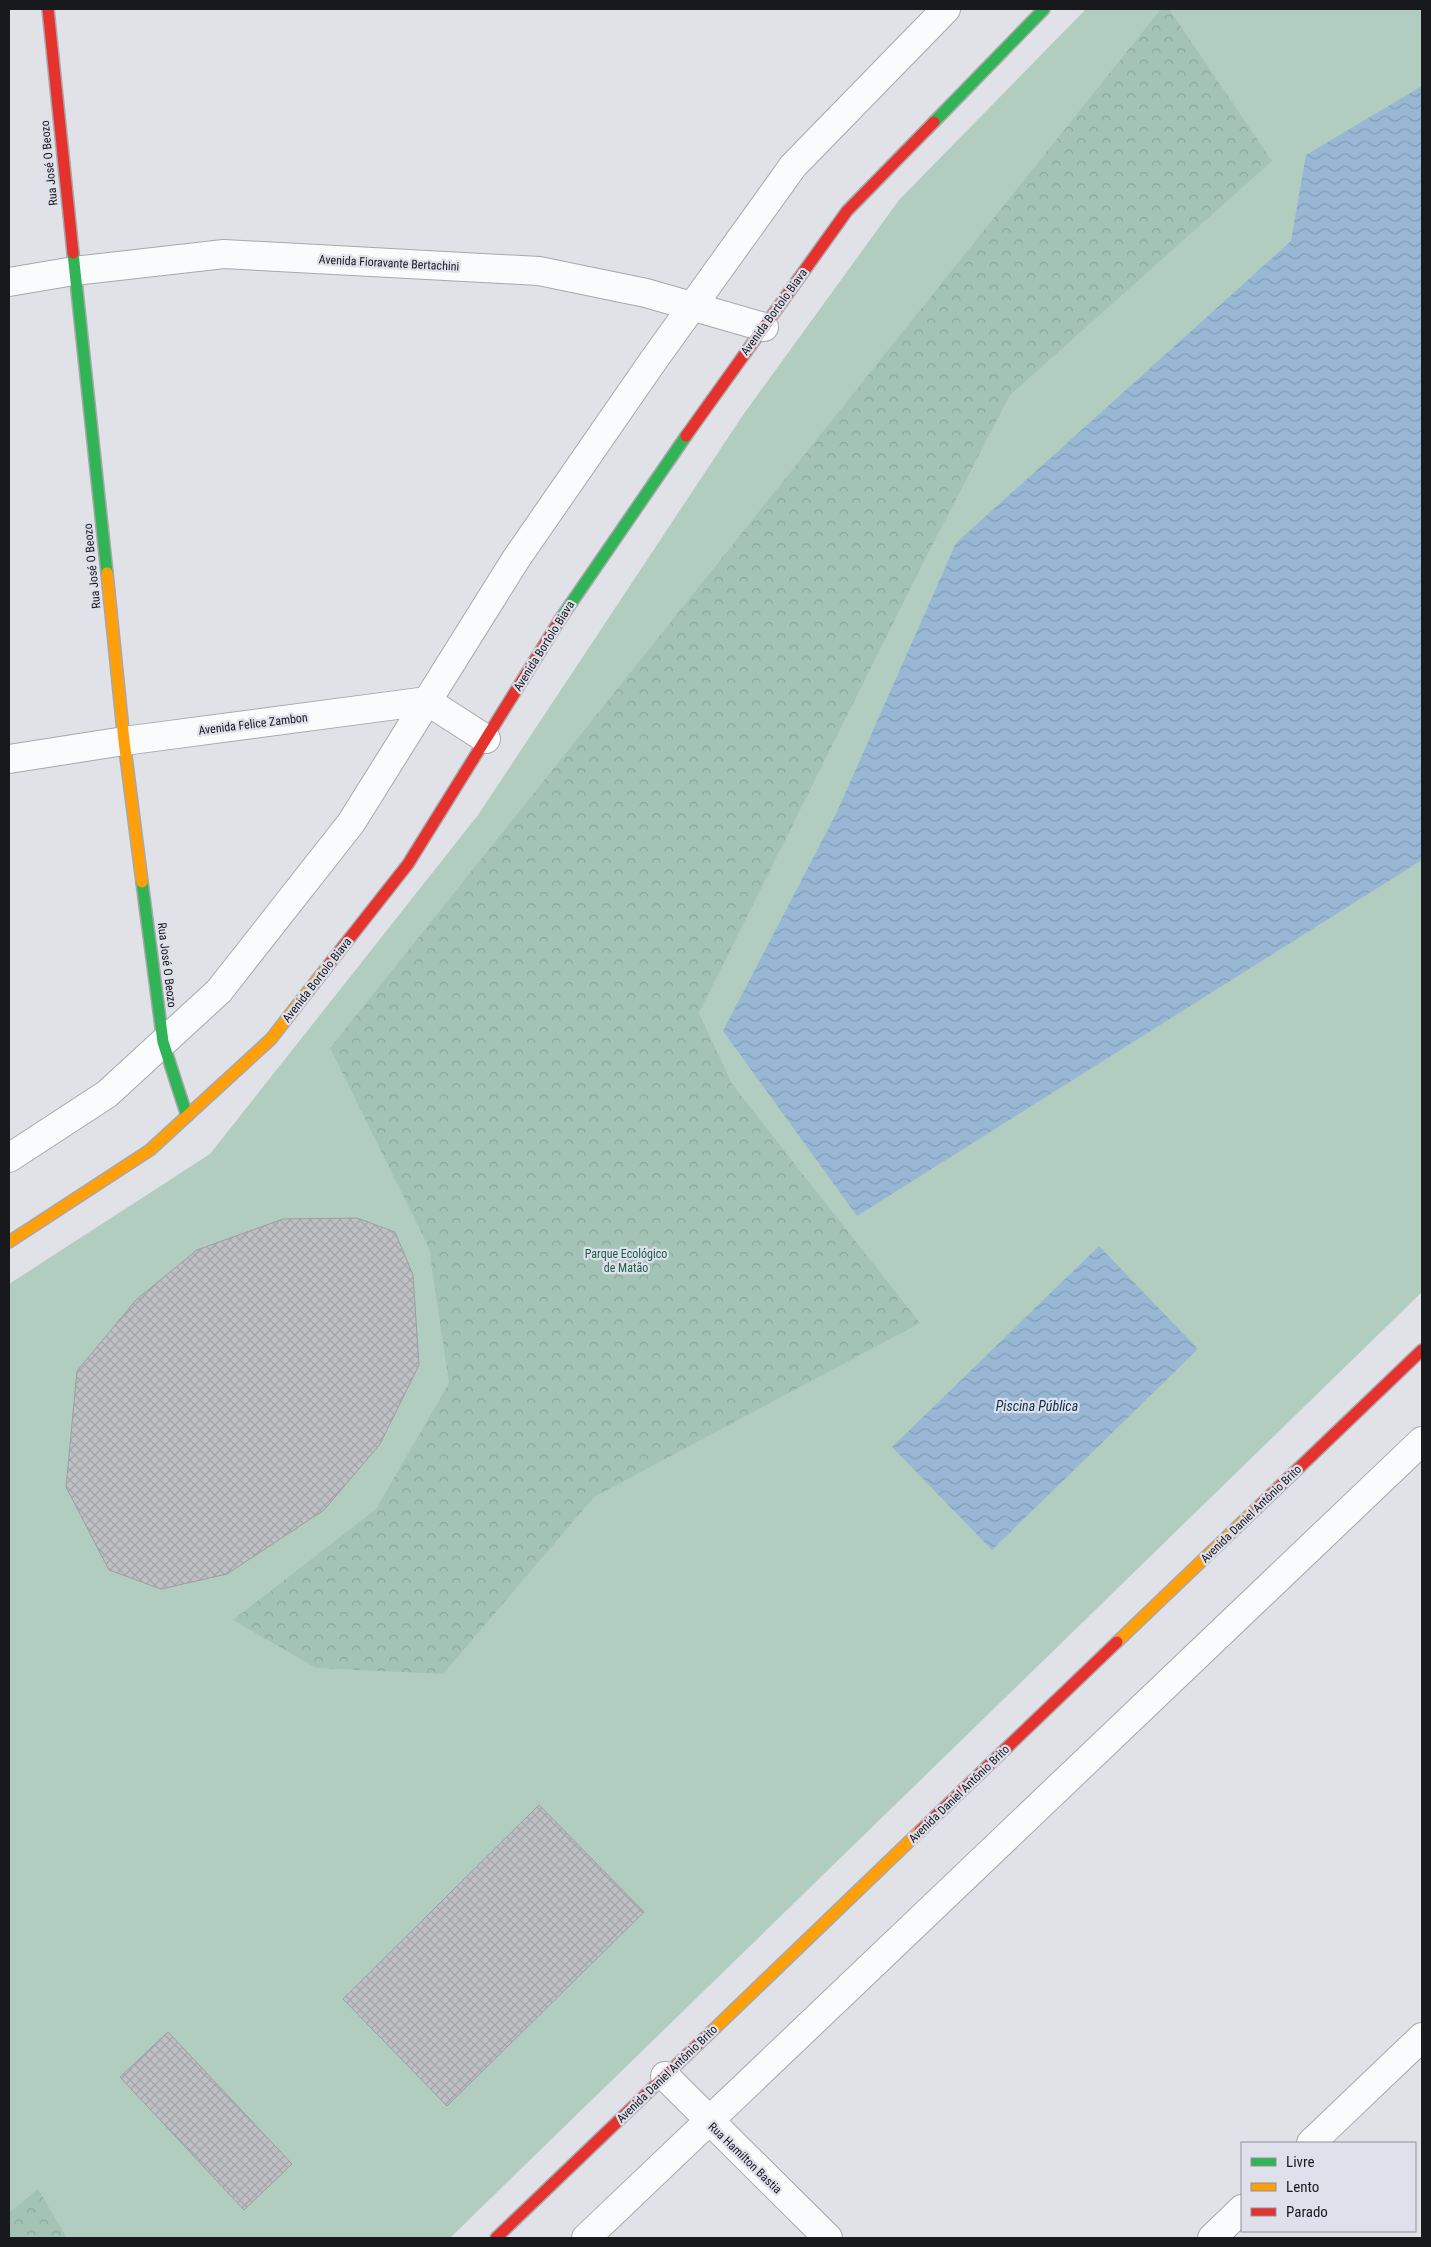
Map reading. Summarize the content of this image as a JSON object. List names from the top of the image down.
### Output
{
  "streets": {
    "street": [
      "Rua José O Beozo",
      "Avenida Fioravante Bertachini",
      "Avenida Bortolo Biava",
      "Avenida Felice Zambon",
      "Avenida Daniel Antônio Brito",
      "Rua Hamilton Bastia"
    ]
  },
  "crossings": [
    ["Rua José O Beozo", "Avenida Fioravante Bertachini"],
    ["Rua José O Beozo", "Avenida Bortolo Biava"],
    ["Rua José O Beozo", "Avenida Felice Zambon"],
    ["Avenida Fioravante Bertachini", "Avenida Bortolo Biava"],
    ["Avenida Daniel Antônio Brito", "Rua Hamilton Bastia"]
  ],
  "water": ["Piscina Pública"],
  "parks": ["Parque Ecológico de Matão"],
  "legend": ["Livre", "Lento", "Parado"]
}
